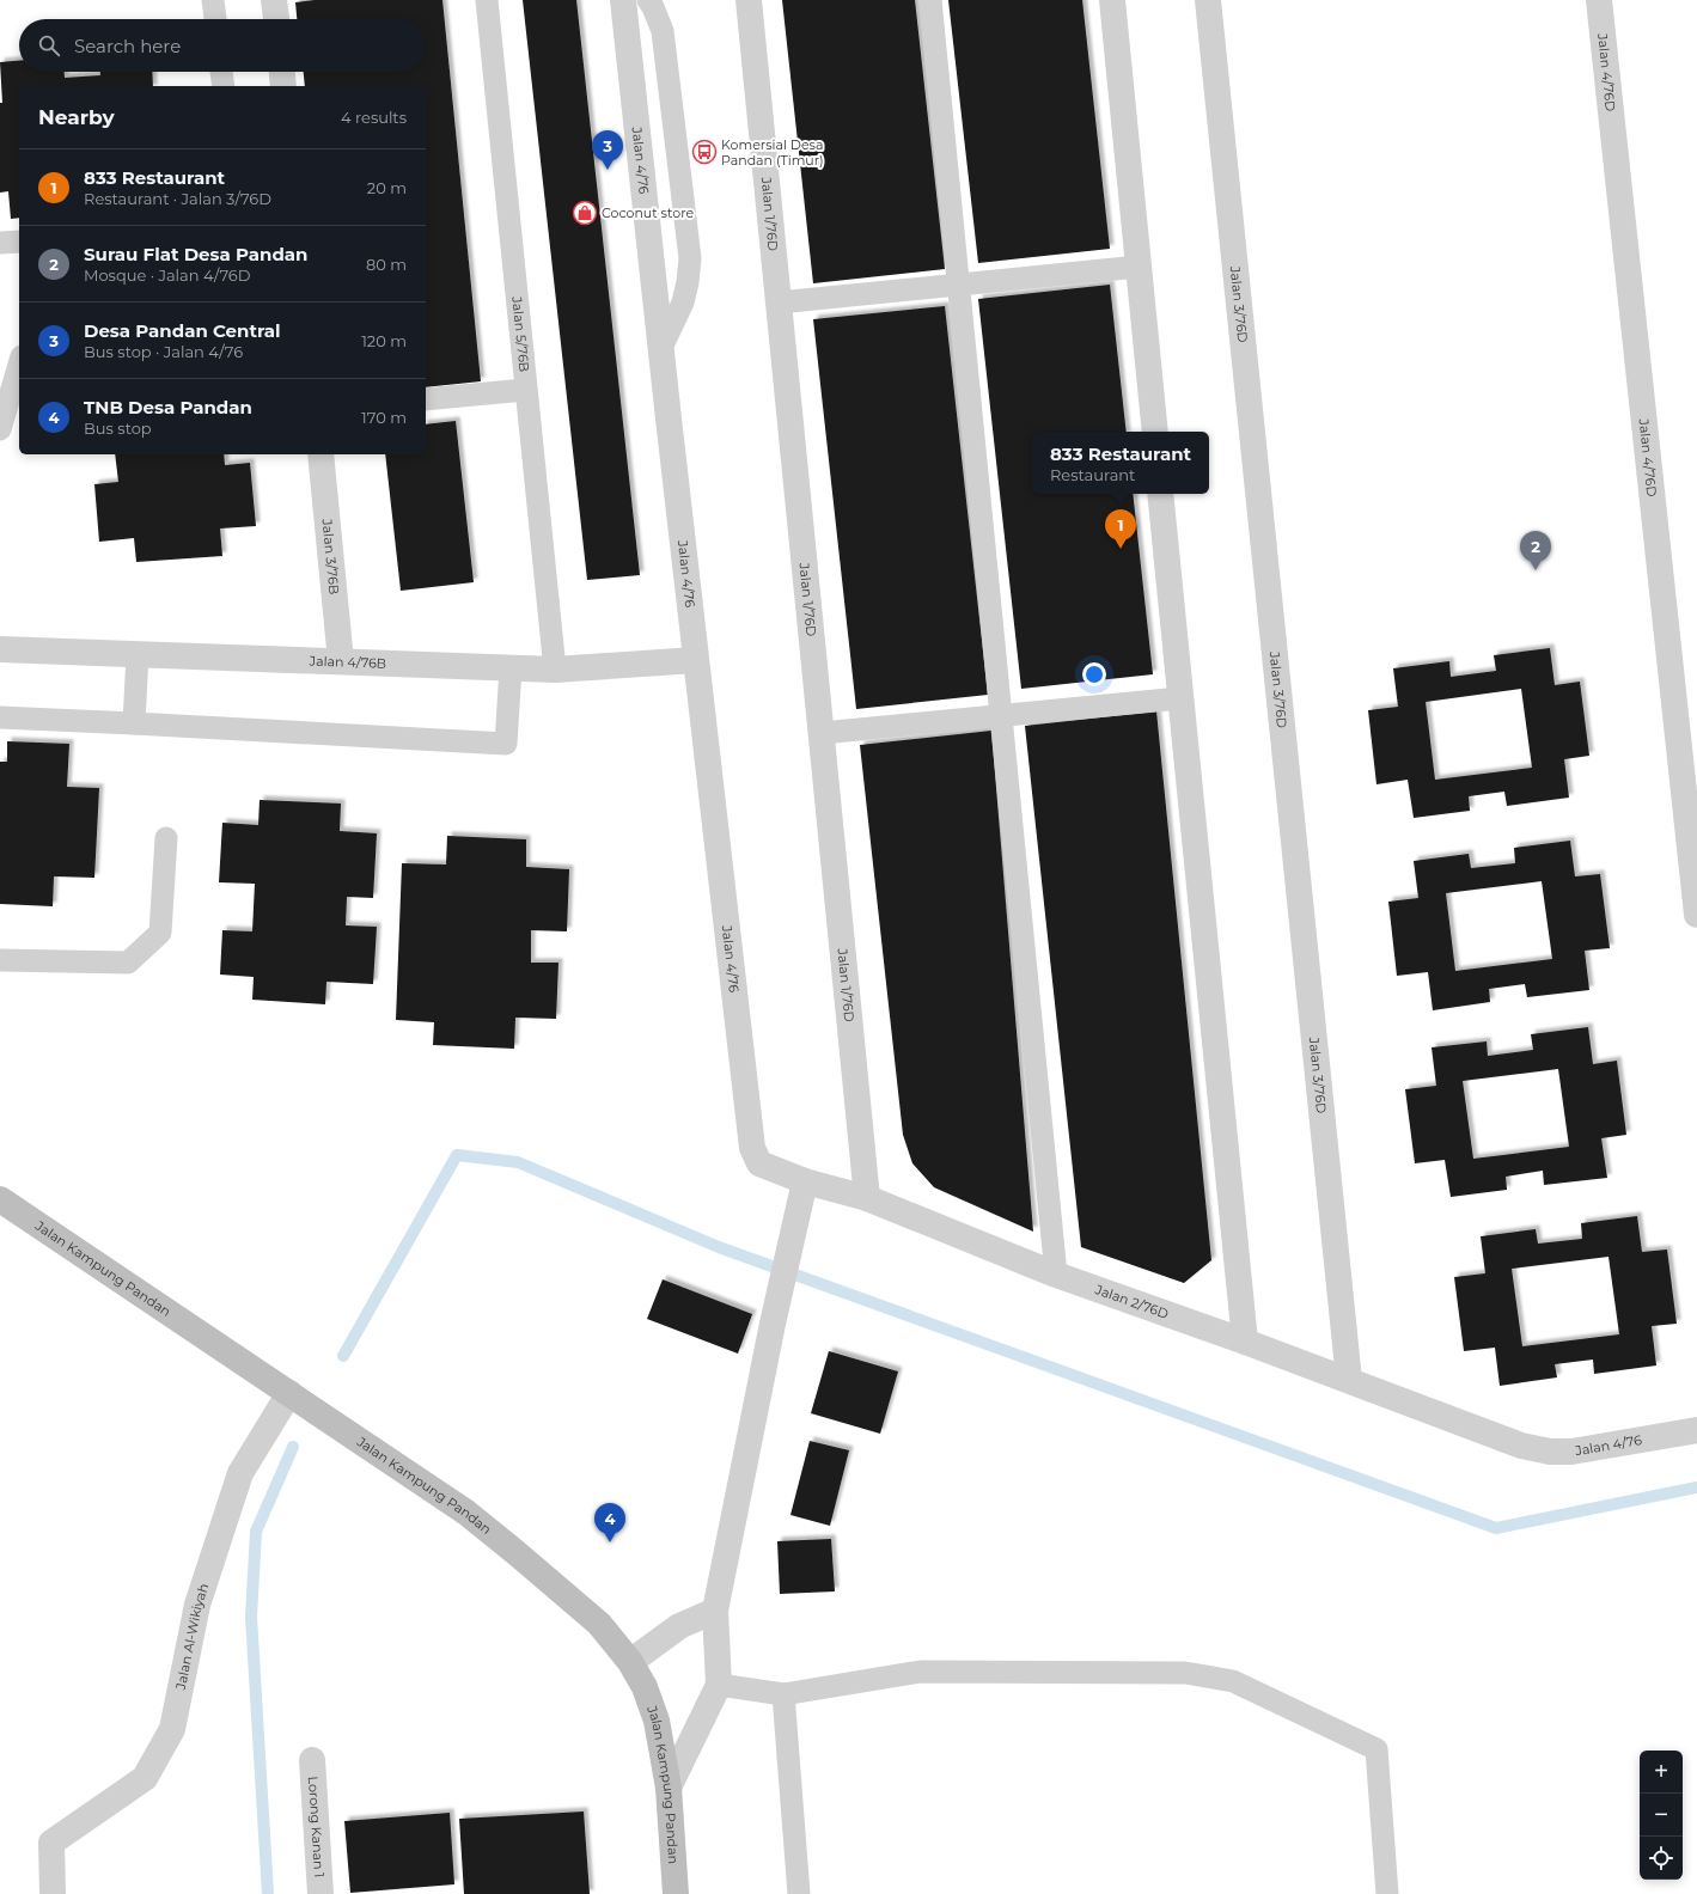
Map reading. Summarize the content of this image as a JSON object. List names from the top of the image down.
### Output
{
  "streets": {
    "street": [
      "Jalan 4/76D",
      "Jalan 4/76",
      "Jalan 1/76D",
      "Jalan 3/76D",
      "Jalan 3/76B",
      "Jalan 4/76B",
      "Jalan Kampung Pandan",
      "Jalan 2/76D",
      "Jalan Al-Wikiyah",
      "Lorong Kanan 1"
    ],
    "lane": ["Jalan 5/76B"]
  },
  "crossings": [
    ["Jalan 4/76", "Jalan 4/76B"],
    ["Jalan 4/76", "Jalan 2/76D"],
    ["Jalan 1/76D", "Jalan 2/76D"],
    ["Jalan 3/76D", "Jalan 2/76D"],
    ["Jalan 5/76B", "Jalan 4/76B"],
    ["Jalan 3/76B", "Jalan 4/76B"],
    ["Jalan Kampung Pandan", "Jalan Al-Wikiyah"]
  ],
  "places": {
    "bus stop": ["Komersial Desa Pandan (Timur)"],
    "shop": ["Coconut store"]
  },
  "page": {
    "search": "Search here",
    "heading": ["Nearby", "4 results"],
    "pins": [
      "3",
      "1",
      "2",
      "4"
    ],
    "list": [
      {
        "mark": "1",
        "name": "833 Restaurant",
        "note": "Restaurant · Jalan 3/76D",
        "value": "20 m"
      },
      {
        "mark": "2",
        "name": "Surau Flat Desa Pandan",
        "note": "Mosque · Jalan 4/76D",
        "value": "80 m"
      },
      {
        "mark": "3",
        "name": "Desa Pandan Central",
        "note": "Bus stop · Jalan 4/76",
        "value": "120 m"
      },
      {
        "mark": "4",
        "name": "TNB Desa Pandan",
        "note": "Bus stop",
        "value": "170 m"
      }
    ],
    "popup": ["833 Restaurant", "Restaurant"],
    "map_buttons": ["+", "−"]
  }
}
